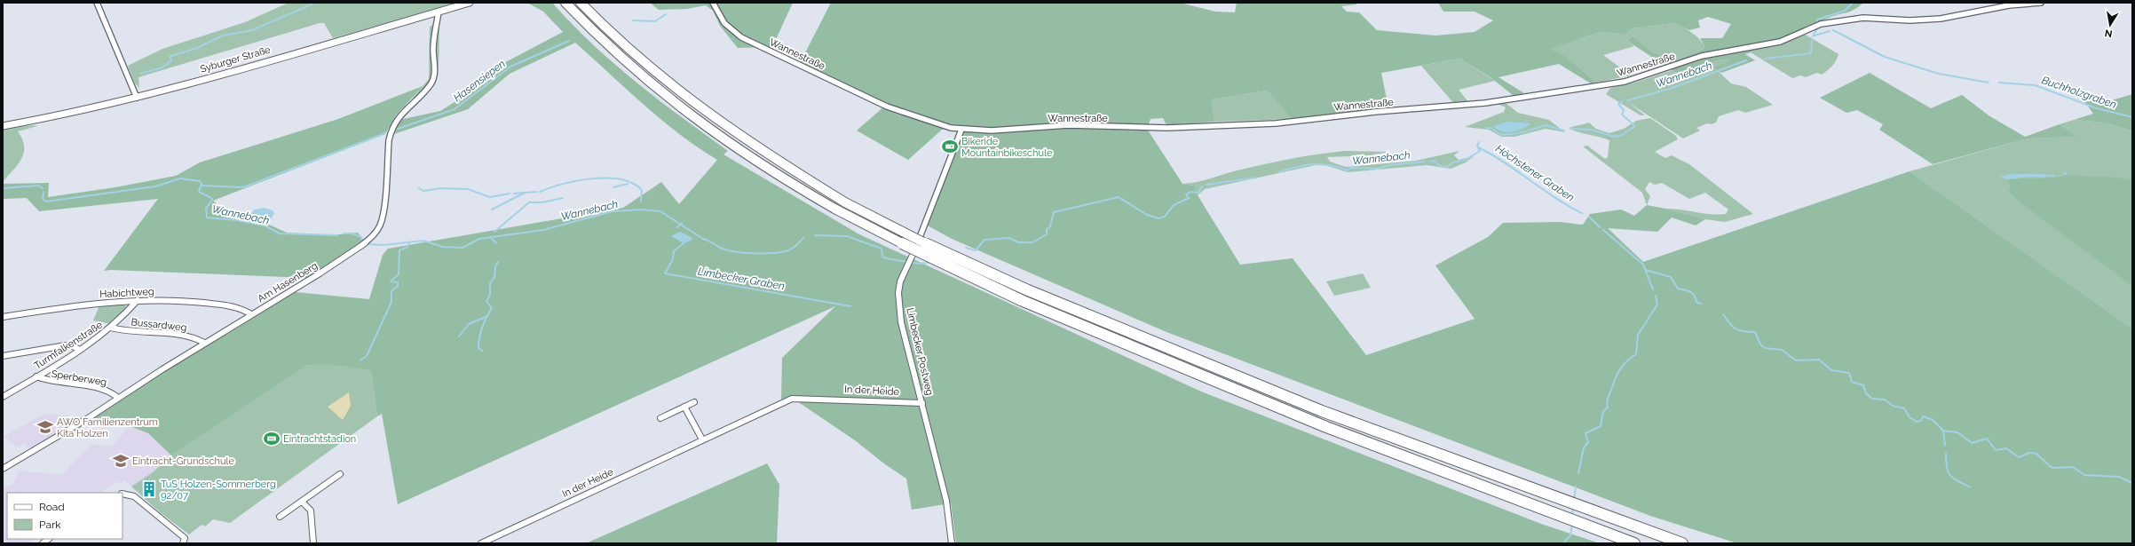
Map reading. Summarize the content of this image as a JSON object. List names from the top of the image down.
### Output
{
  "streets": {
    "street": [
      "Wannestraße",
      "Syburger Straße",
      "Am Hasenberg",
      "Habichtweg",
      "Bussardweg",
      "Turmfalkenstraße",
      "Limbecker Postweg",
      "Sperberweg",
      "In der Heide"
    ]
  },
  "crossings": [
    ["Wannestraße", "Limbecker Postweg"],
    ["Syburger Straße", "Am Hasenberg"],
    ["Am Hasenberg", "Habichtweg"],
    ["Am Hasenberg", "Bussardweg"],
    ["Am Hasenberg", "Sperberweg"],
    ["Habichtweg", "Turmfalkenstraße"],
    ["Bussardweg", "Turmfalkenstraße"],
    ["Turmfalkenstraße", "Sperberweg"],
    ["Limbecker Postweg", "In der Heide"]
  ],
  "water": [
    "Wannebach",
    "Hasensiepen",
    "Buchholzgraben",
    "Höchstener Graben",
    "Limbecker Graben"
  ],
  "places": {
    "sports": ["Bikeride Mountainbikeschule", "Eintrachtstadion"],
    "school or university": ["AWO Familienzentrum Kita Holzen", "Eintracht-Grundschule"],
    "building": ["TuS Holzen-Sommerberg 92/07"]
  },
  "legend": ["Road", "Park"],
  "north": "bottom"
}
